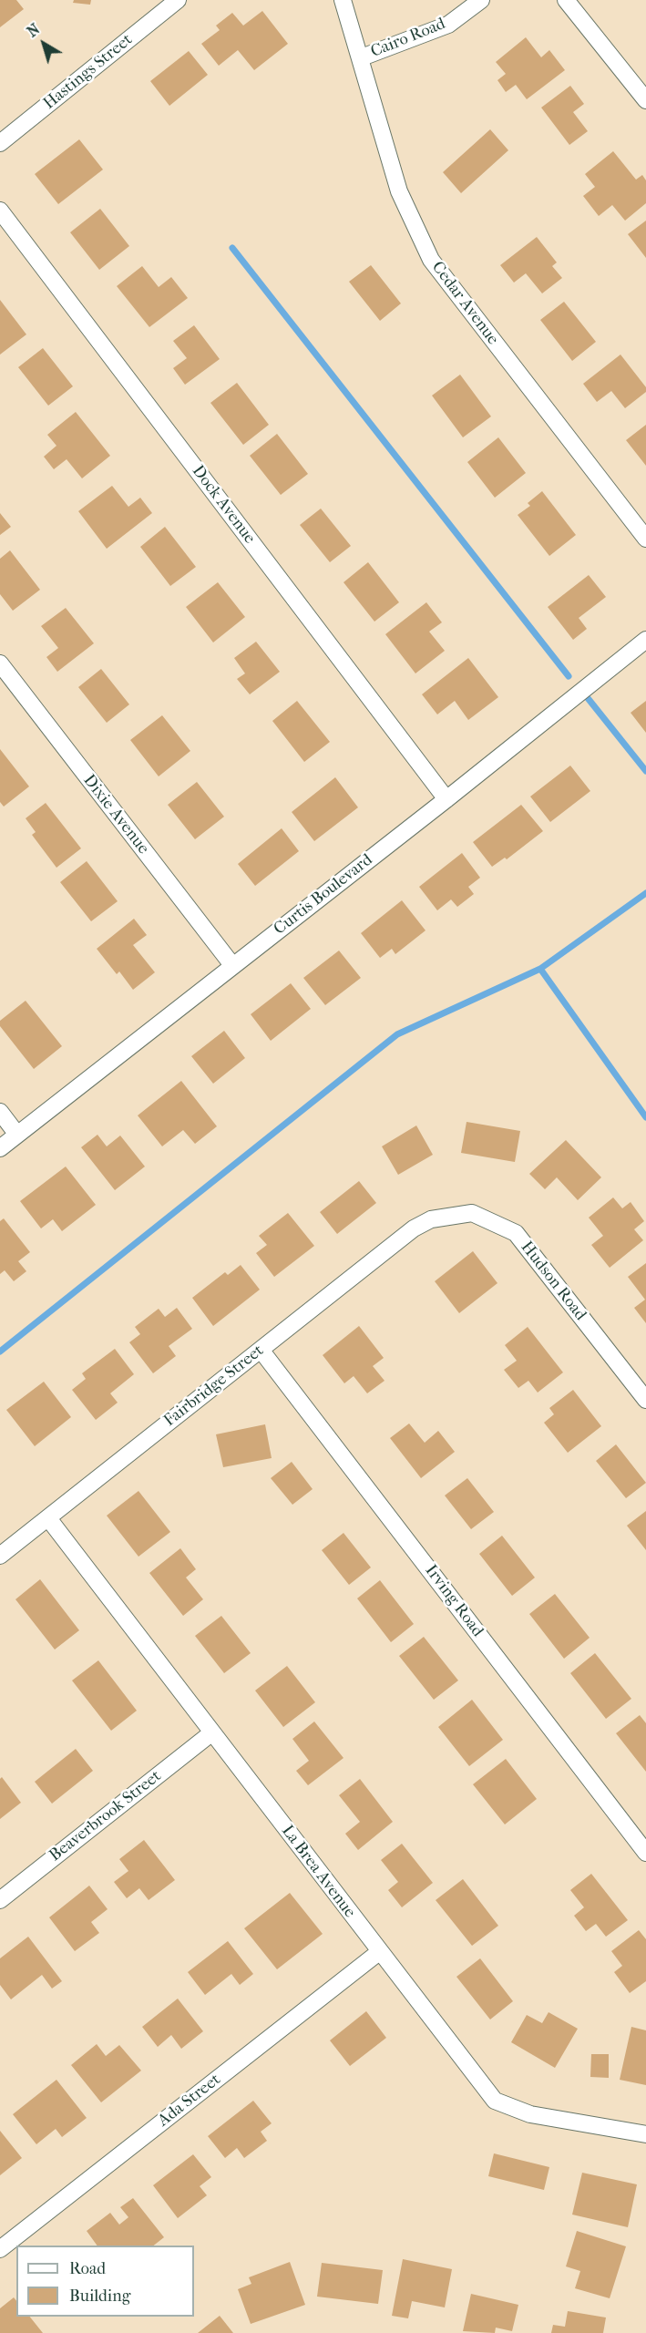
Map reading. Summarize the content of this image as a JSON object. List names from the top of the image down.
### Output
{
  "streets": {
    "street": [
      "Cairo Road",
      "Hastings Street",
      "Cedar Avenue",
      "Dock Avenue",
      "Dixie Avenue",
      "Curtis Boulevard",
      "Hudson Road",
      "Fairbridge Street",
      "Irving Road",
      "Beaverbrook Street",
      "La Brea Avenue",
      "Ada Street"
    ]
  },
  "crossings": [
    ["Cairo Road", "Cedar Avenue"],
    ["Dock Avenue", "Curtis Boulevard"],
    ["Dixie Avenue", "Curtis Boulevard"],
    ["Hudson Road", "Fairbridge Street"],
    ["Fairbridge Street", "Irving Road"],
    ["Fairbridge Street", "La Brea Avenue"],
    ["Beaverbrook Street", "La Brea Avenue"],
    ["La Brea Avenue", "Ada Street"]
  ],
  "legend": ["Road", "Building"],
  "north": "top left"
}
